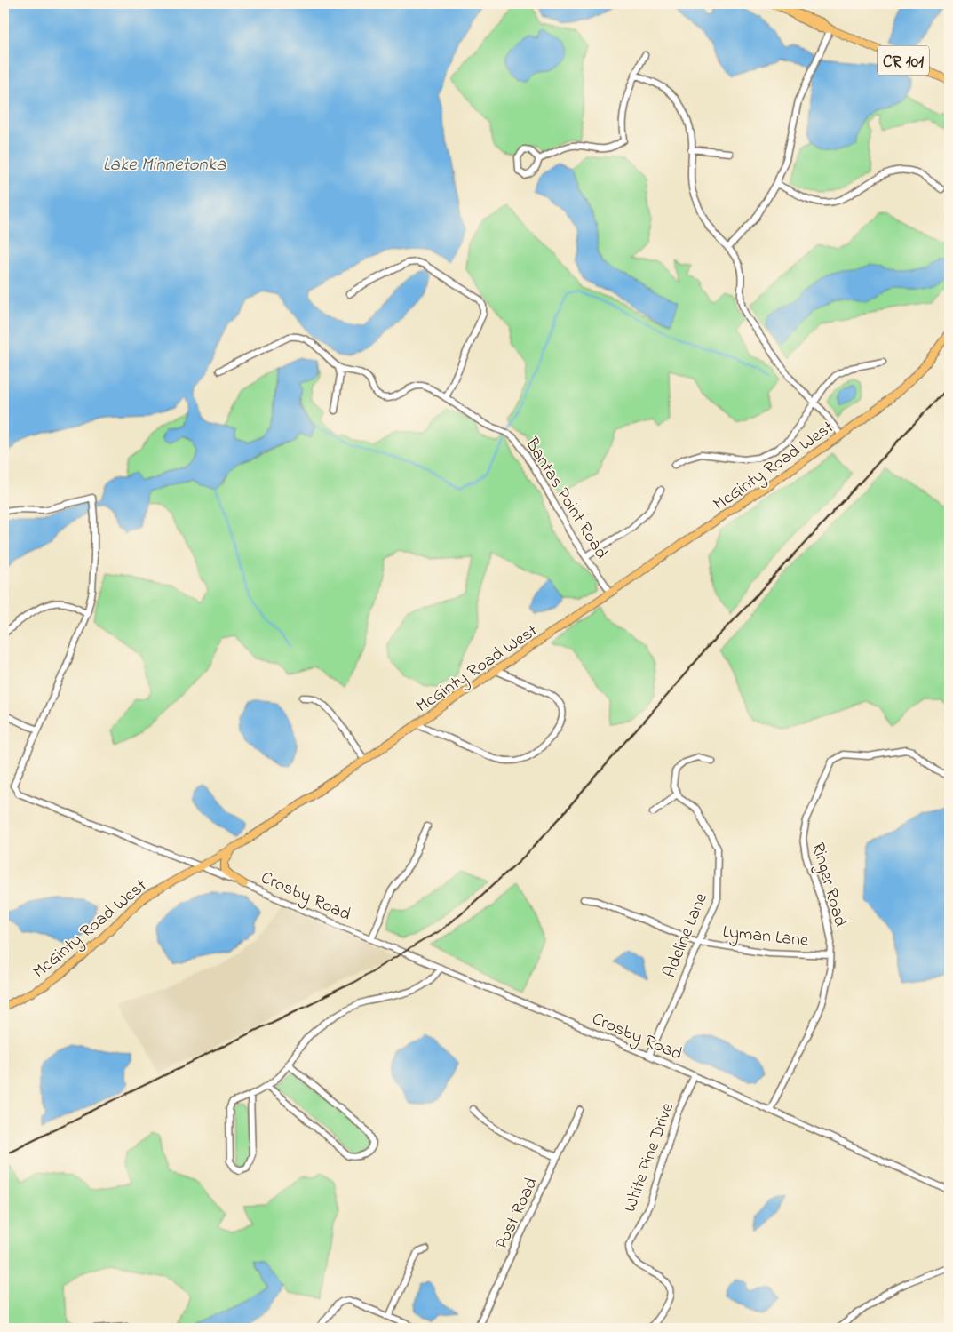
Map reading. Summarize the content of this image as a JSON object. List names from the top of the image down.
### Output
{
  "streets": {
    "main road": ["CR 101", "McGinty Road West"],
    "street": [
      "Bantas Point Road",
      "Ringer Road",
      "Crosby Road",
      "Adeline Lane",
      "Lyman Lane",
      "White Pine Drive",
      "Post Road"
    ]
  },
  "crossings": [
    ["McGinty Road West", "Bantas Point Road"],
    ["McGinty Road West", "Crosby Road"],
    ["Ringer Road", "Crosby Road"],
    ["Ringer Road", "Lyman Lane"],
    ["Crosby Road", "Adeline Lane"],
    ["Crosby Road", "White Pine Drive"],
    ["Adeline Lane", "Lyman Lane"]
  ],
  "water": ["Lake Minnetonka"]
}
